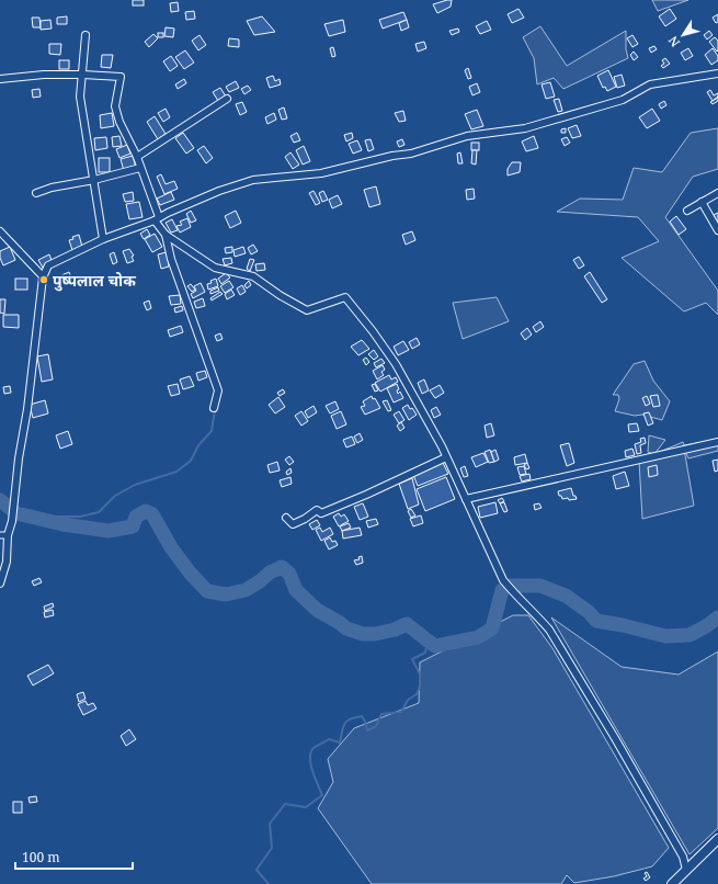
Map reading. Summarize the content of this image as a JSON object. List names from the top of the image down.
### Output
{
  "places": ["पुष्पलाल चोक"],
  "scale_bar": "100 m",
  "north": "bottom left"
}
